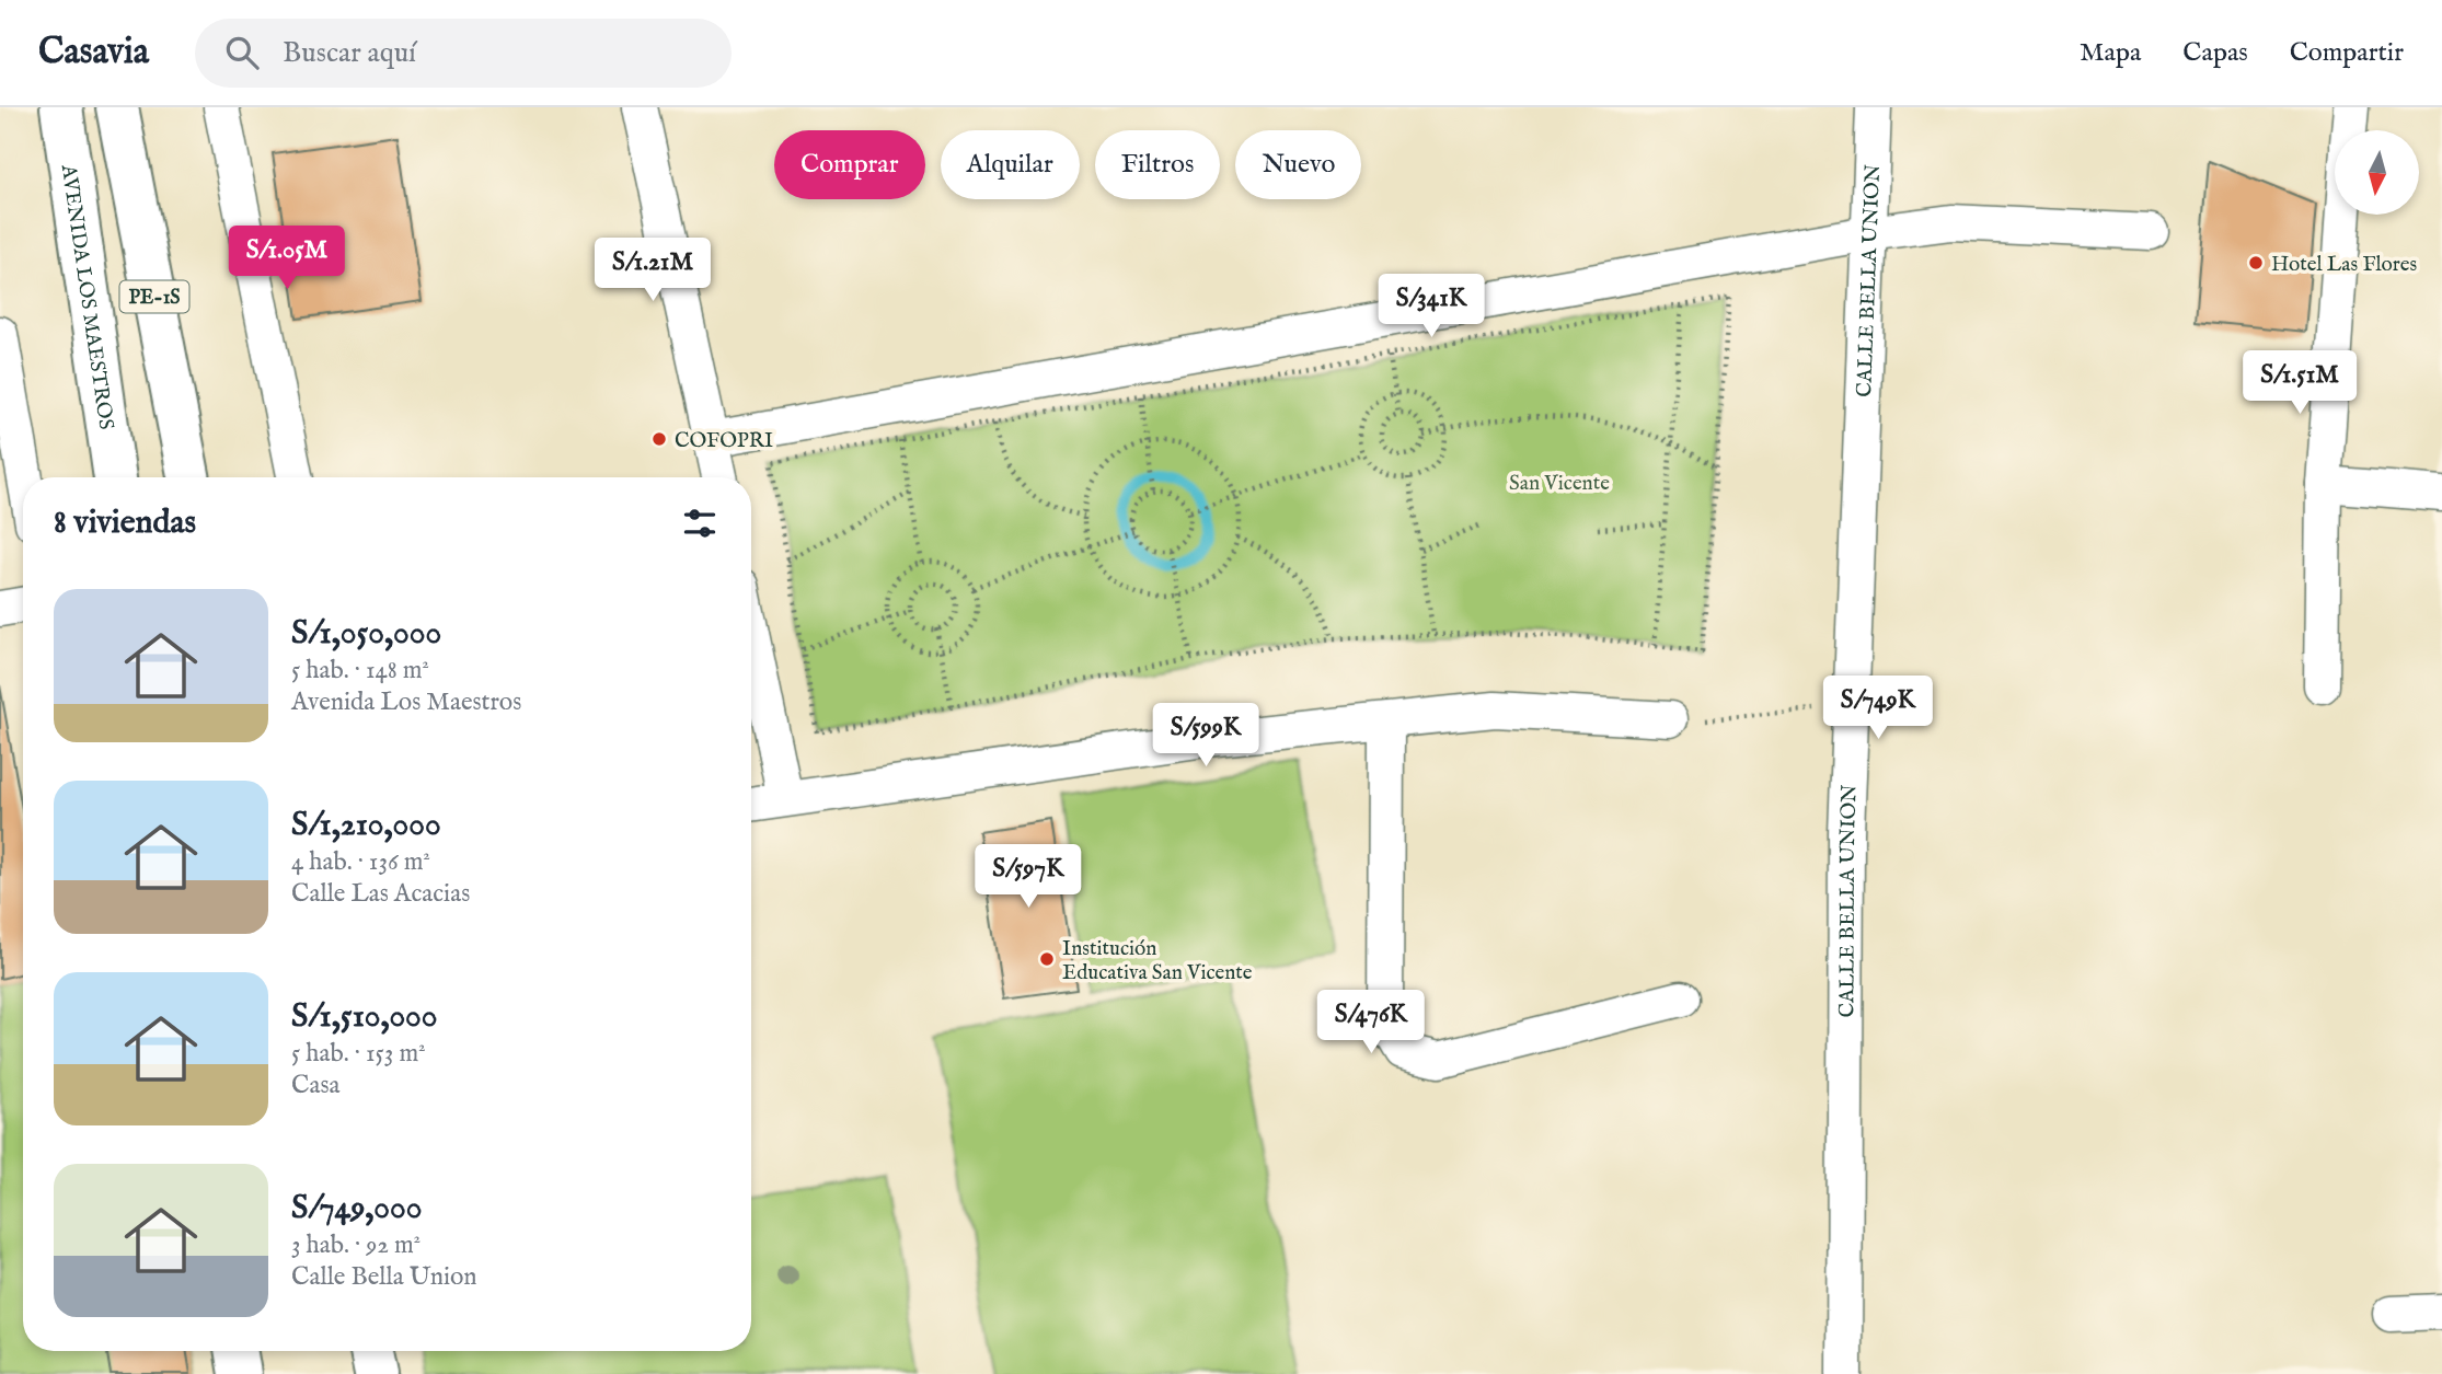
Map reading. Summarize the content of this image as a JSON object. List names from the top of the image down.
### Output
{
  "streets": {
    "highway": ["AVENIDA LOS MAESTROS", "PE-1S"],
    "street": ["CALLE BELLA UNION"]
  },
  "parks": ["San Vicente"],
  "places": ["Hotel Las Flores", "COFOPRI", "Institución Educativa San Vicente"],
  "north": "bottom",
  "page": {
    "header": "Casavia",
    "search": "Buscar aquí",
    "nav": ["Mapa", "Capas", "Compartir"],
    "chip": [
      "Comprar",
      "Alquilar",
      "Filtros",
      "Nuevo"
    ],
    "price": [
      "S/1.05M",
      "S/1.21M",
      "S/341K",
      "S/1.51M",
      "S/749K",
      "S/599K",
      "S/597K",
      "S/476K"
    ],
    "heading": "8 viviendas",
    "list": [
      {
        "name": "S/1,050,000",
        "note": "5 hab. · 148 m² · Avenida Los Maestros"
      },
      {
        "name": "S/1,210,000",
        "note": "4 hab. · 136 m² · Calle Las Acacias"
      },
      {
        "name": "S/1,510,000",
        "note": "5 hab. · 153 m² · Casa"
      },
      {
        "name": "S/749,000",
        "note": "3 hab. · 92 m² · Calle Bella Union"
      }
    ]
  }
}
